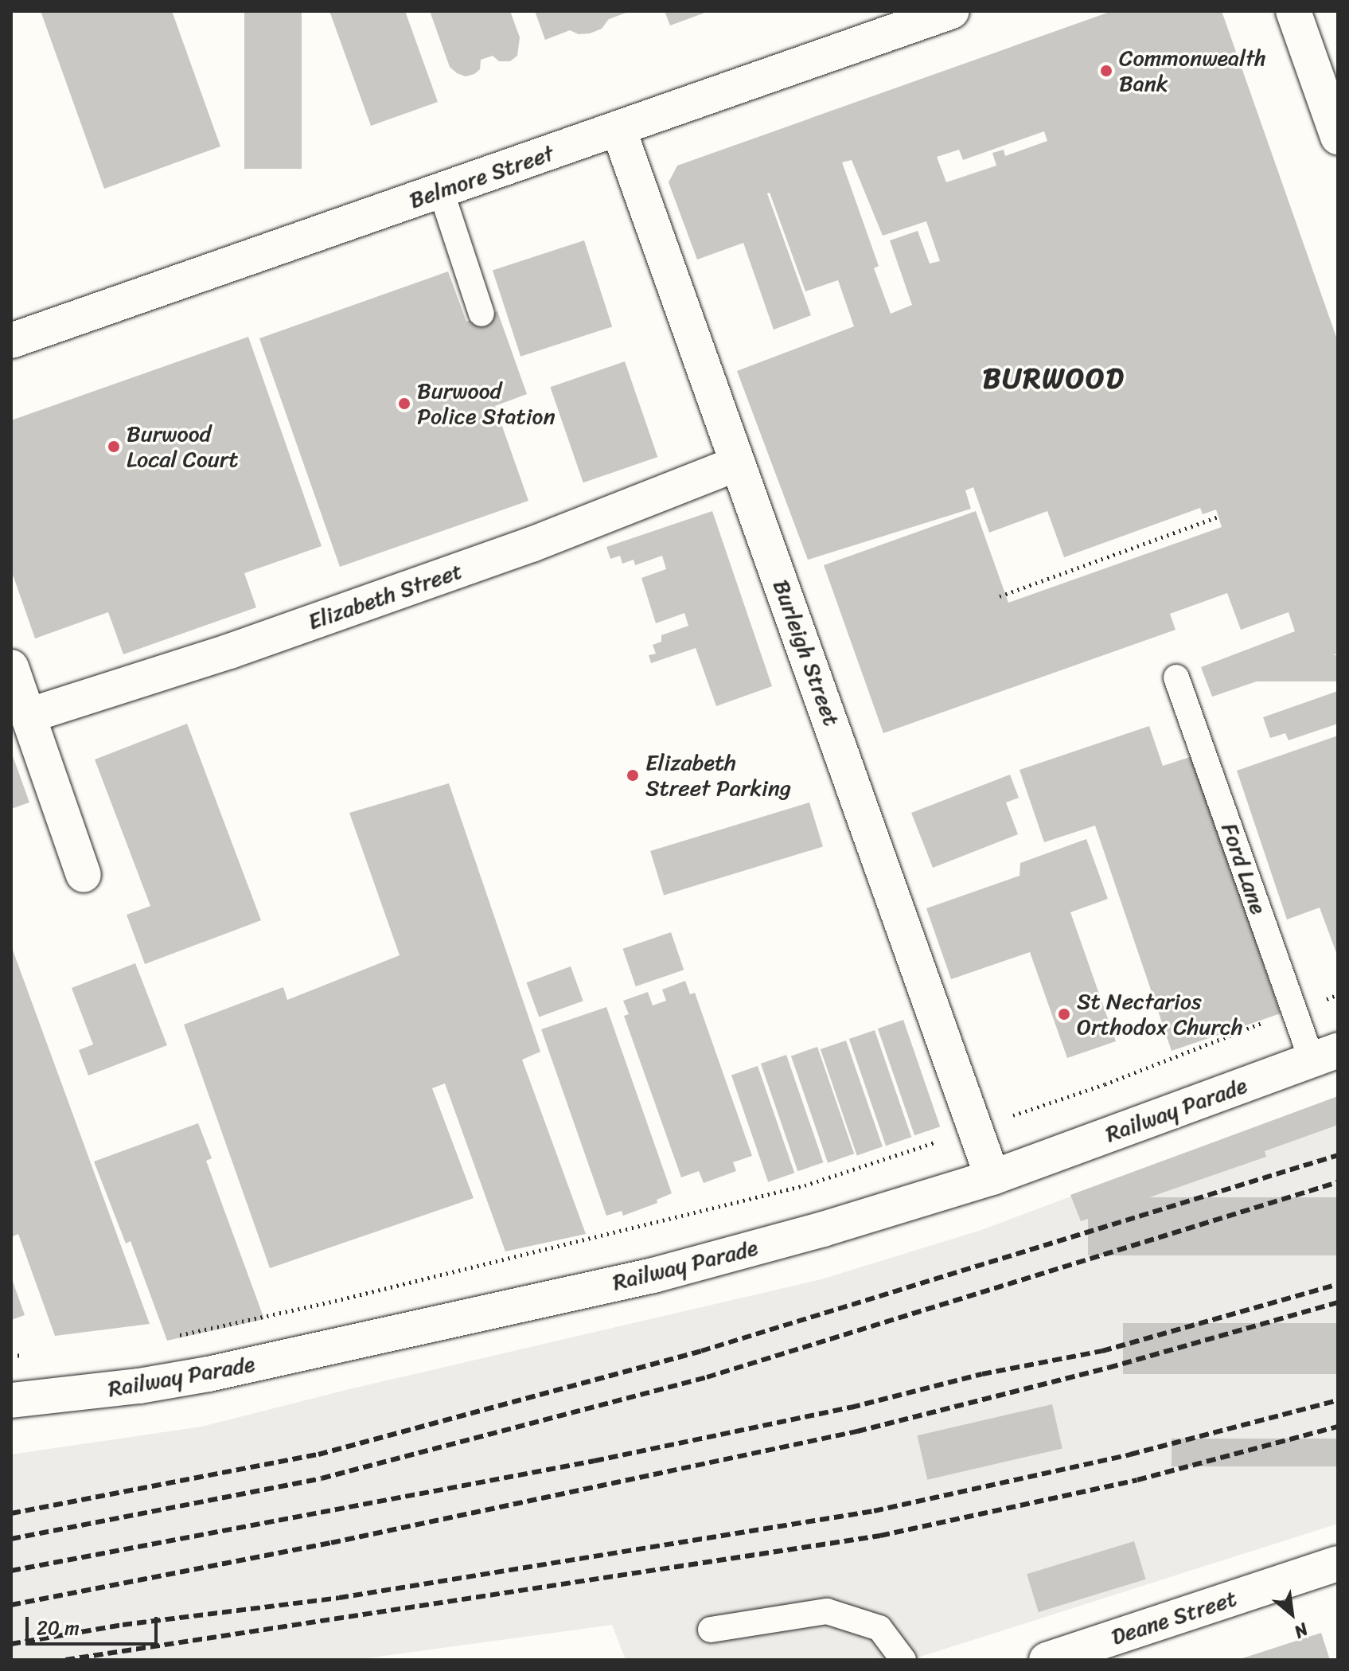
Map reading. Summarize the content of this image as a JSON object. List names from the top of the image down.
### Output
{
  "streets": {
    "street": [
      "Belmore Street",
      "Elizabeth Street",
      "Burleigh Street",
      "Railway Parade",
      "Deane Street"
    ],
    "lane": ["Ford Lane"]
  },
  "crossings": [
    ["Belmore Street", "Burleigh Street"],
    ["Elizabeth Street", "Burleigh Street"],
    ["Burleigh Street", "Railway Parade"],
    ["Ford Lane", "Railway Parade"]
  ],
  "districts": ["BURWOOD"],
  "places": [
    "Commonwealth Bank",
    "Burwood Police Station",
    "Burwood Local Court",
    "Elizabeth Street Parking",
    "St Nectarios Orthodox Church"
  ],
  "scale_bar": "20 m",
  "north": "bottom right"
}
